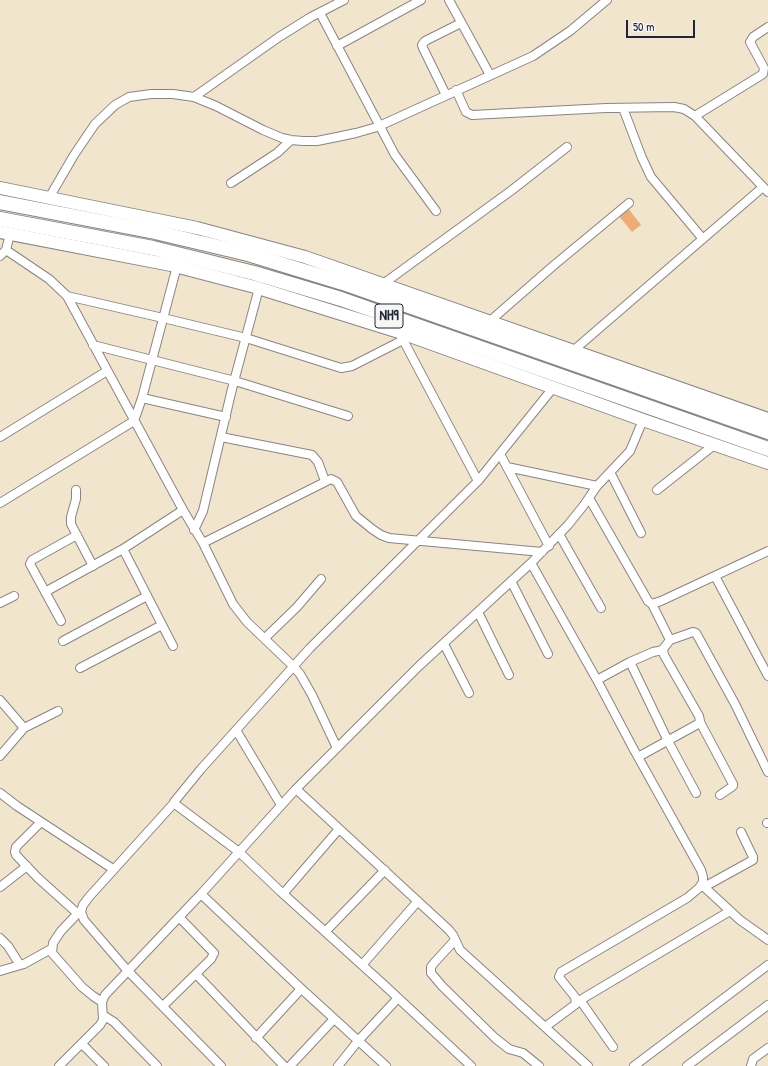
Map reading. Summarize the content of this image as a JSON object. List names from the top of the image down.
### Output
{
  "streets": {
    "highway": ["NH9"]
  },
  "scale_bar": "50 m"
}
